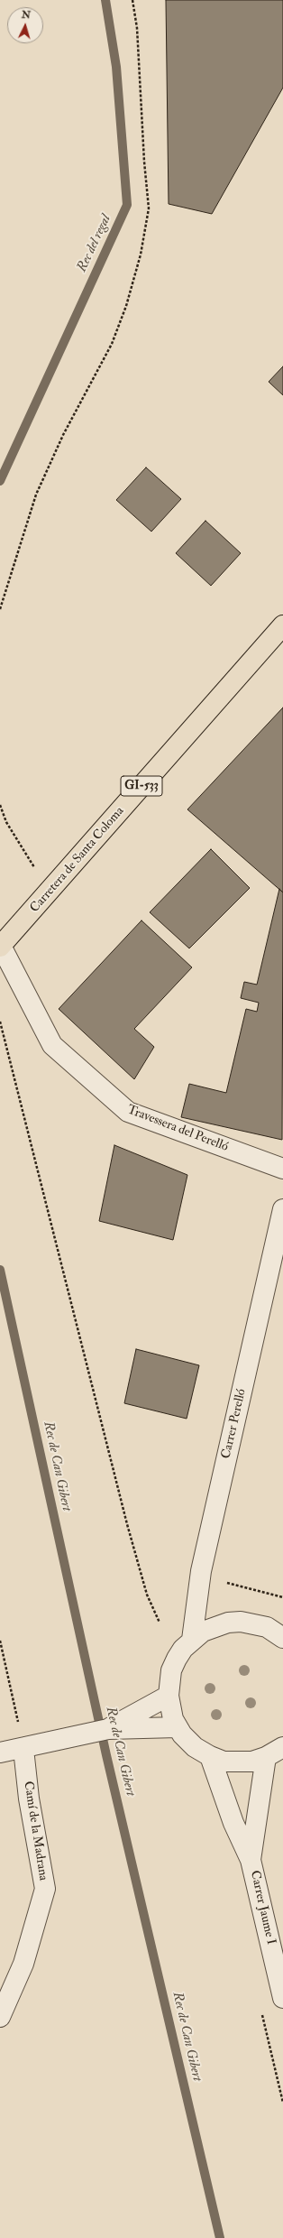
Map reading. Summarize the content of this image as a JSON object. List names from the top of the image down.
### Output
{
  "streets": {
    "main road": ["GI-533", "Carretera de Santa Coloma"],
    "street": [
      "Travessera del Perelló",
      "Carrer Perelló",
      "Camí de la Madrana",
      "Carrer Jaume I"
    ]
  },
  "crossings": [
    ["Carretera de Santa Coloma", "Travessera del Perelló"]
  ],
  "water": ["Rec del regal", "Rec de Can Gibert"],
  "north": "top"
}
